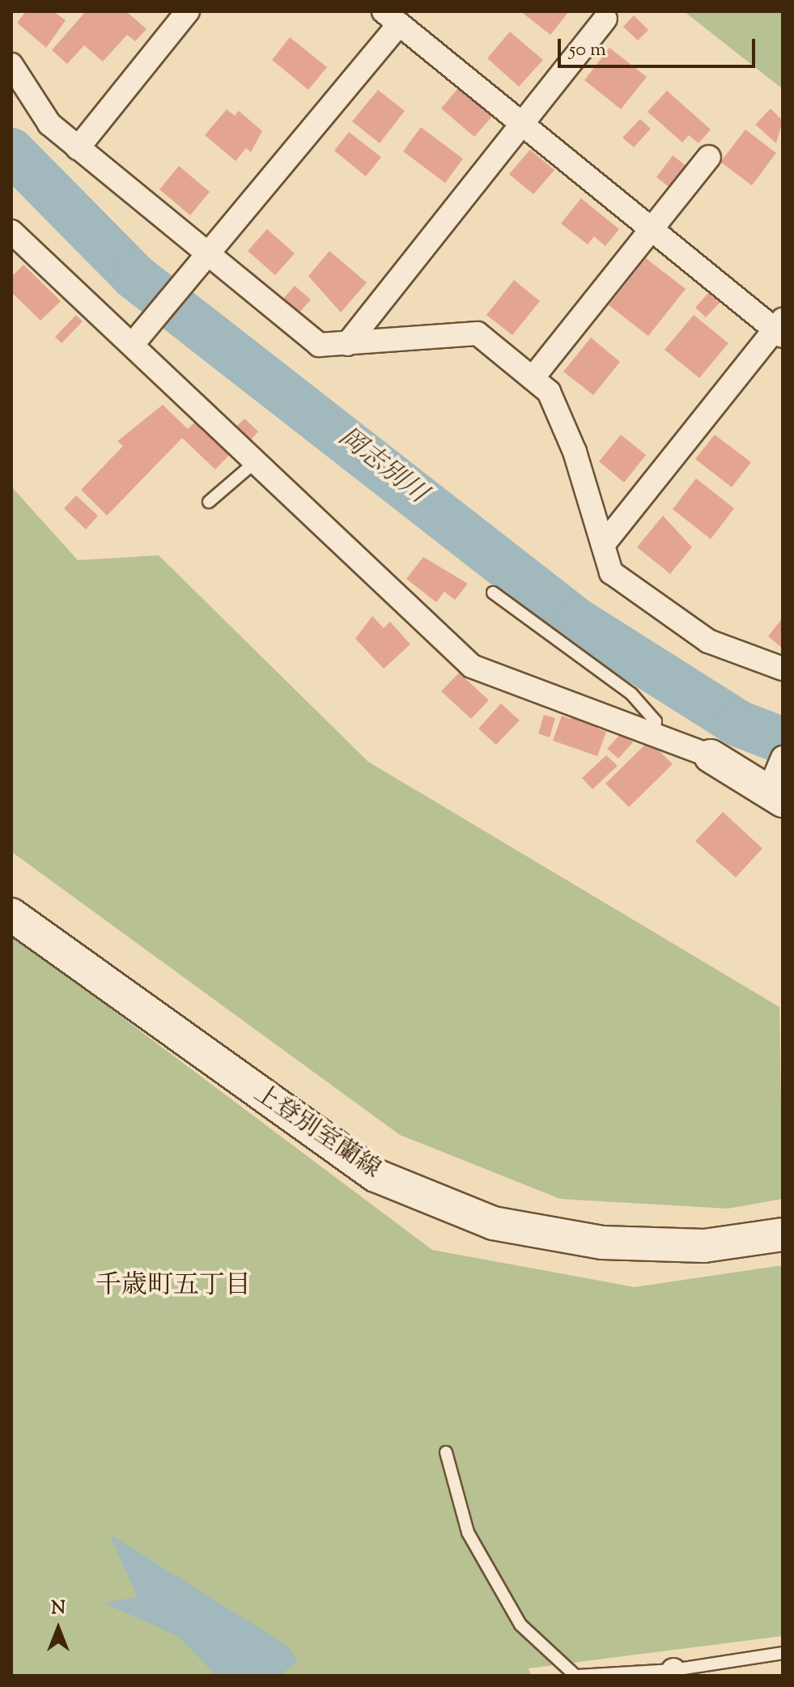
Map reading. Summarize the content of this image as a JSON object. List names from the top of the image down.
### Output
{
  "streets": {
    "main road": ["上登別室蘭線"]
  },
  "districts": ["千歳町五丁目"],
  "water": ["岡志別川"],
  "scale_bar": "50 m",
  "north": "top"
}
